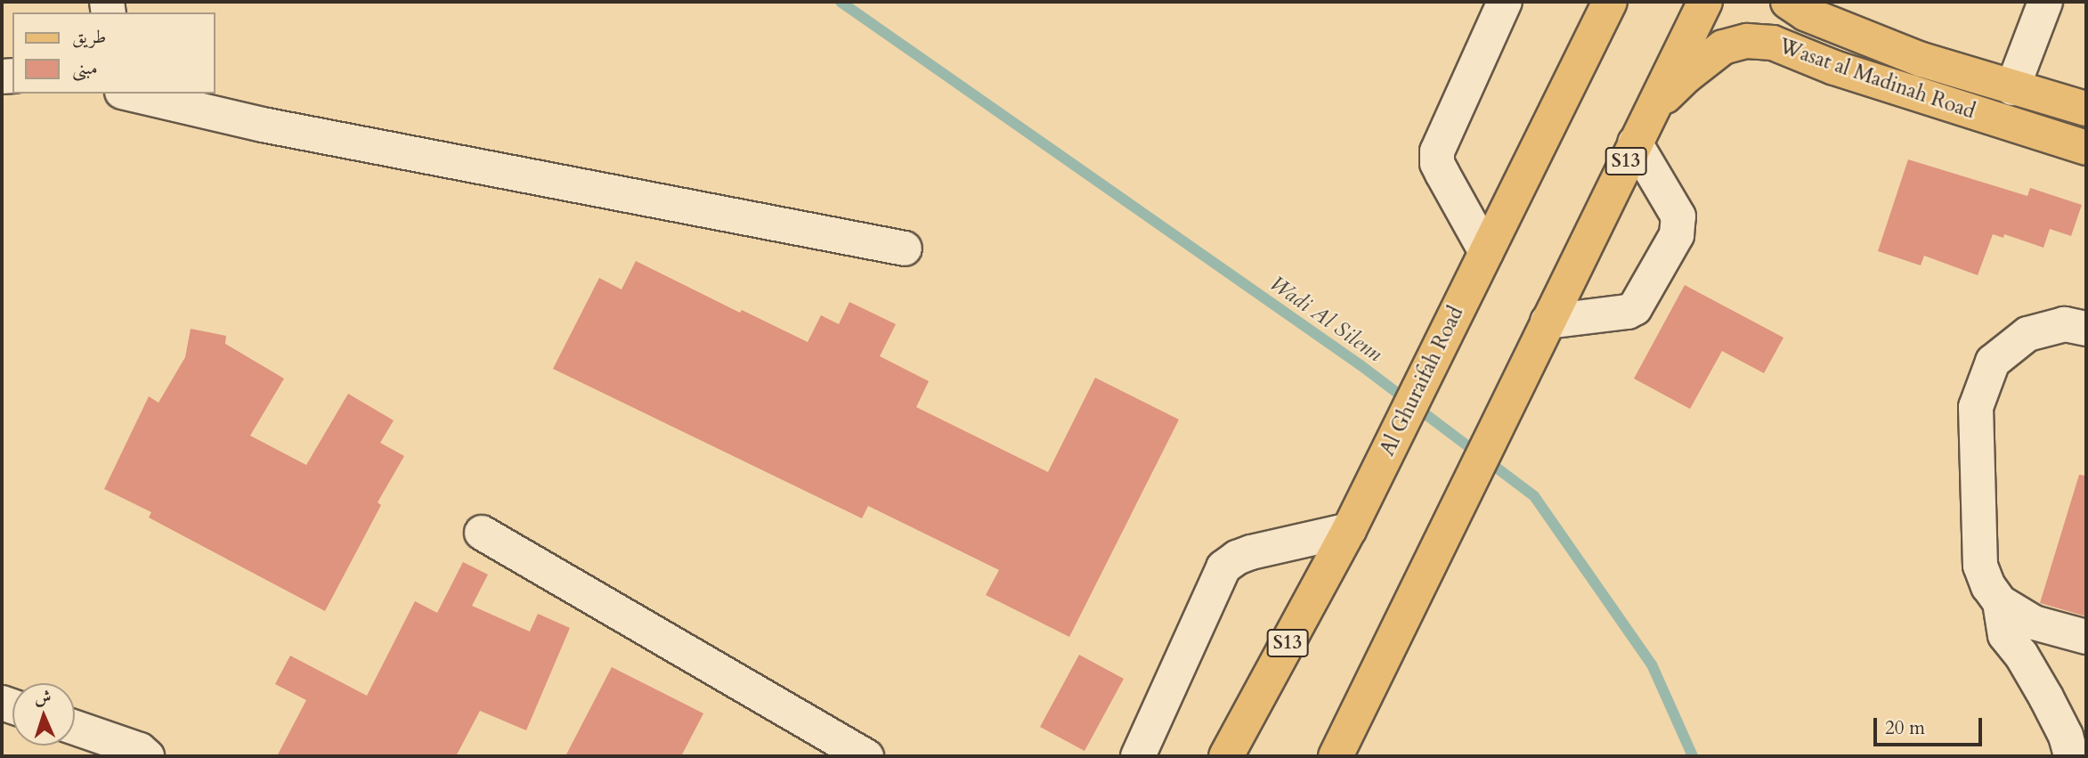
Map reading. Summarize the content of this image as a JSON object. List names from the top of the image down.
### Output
{
  "streets": {
    "main road": ["Wasat al Madinah Road", "S13", "Al Ghuraifah Road"]
  },
  "crossings": [
    ["Wasat al Madinah Road", "S13"]
  ],
  "water": ["Wadi Al Silenn"],
  "legend": ["طريق", "مبنى"],
  "scale_bar": "20 m",
  "north": "top"
}
